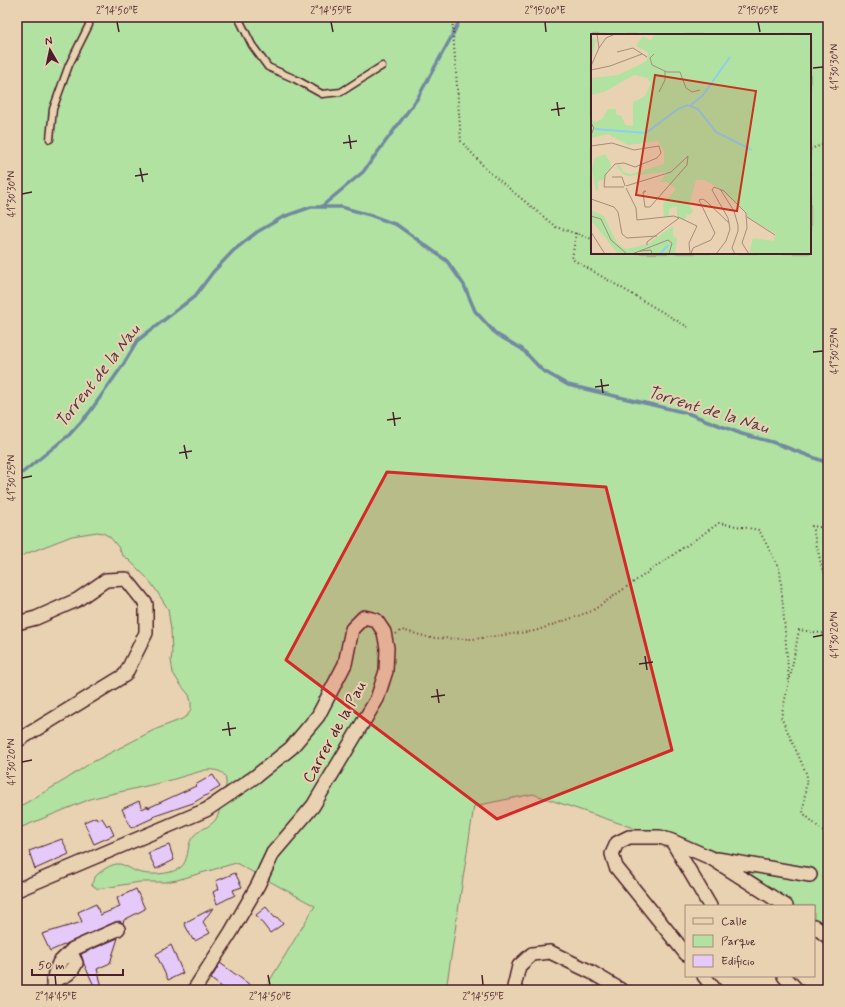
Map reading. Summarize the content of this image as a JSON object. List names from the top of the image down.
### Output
{
  "streets": {
    "street": ["Carrer de la Pau"]
  },
  "water": ["Torrent de la Nau"],
  "legend": ["Calle", "Parque", "Edificio"],
  "scale_bar": "50 m",
  "north": "top",
  "coordinates": [
    "2°14'50\"E",
    "2°14'55\"E",
    "2°15'00\"E",
    "2°15'05\"E",
    "41°30'30\"N",
    "41°30'25\"N",
    "41°30'20\"N",
    "2°14'45\"E"
  ]
}
